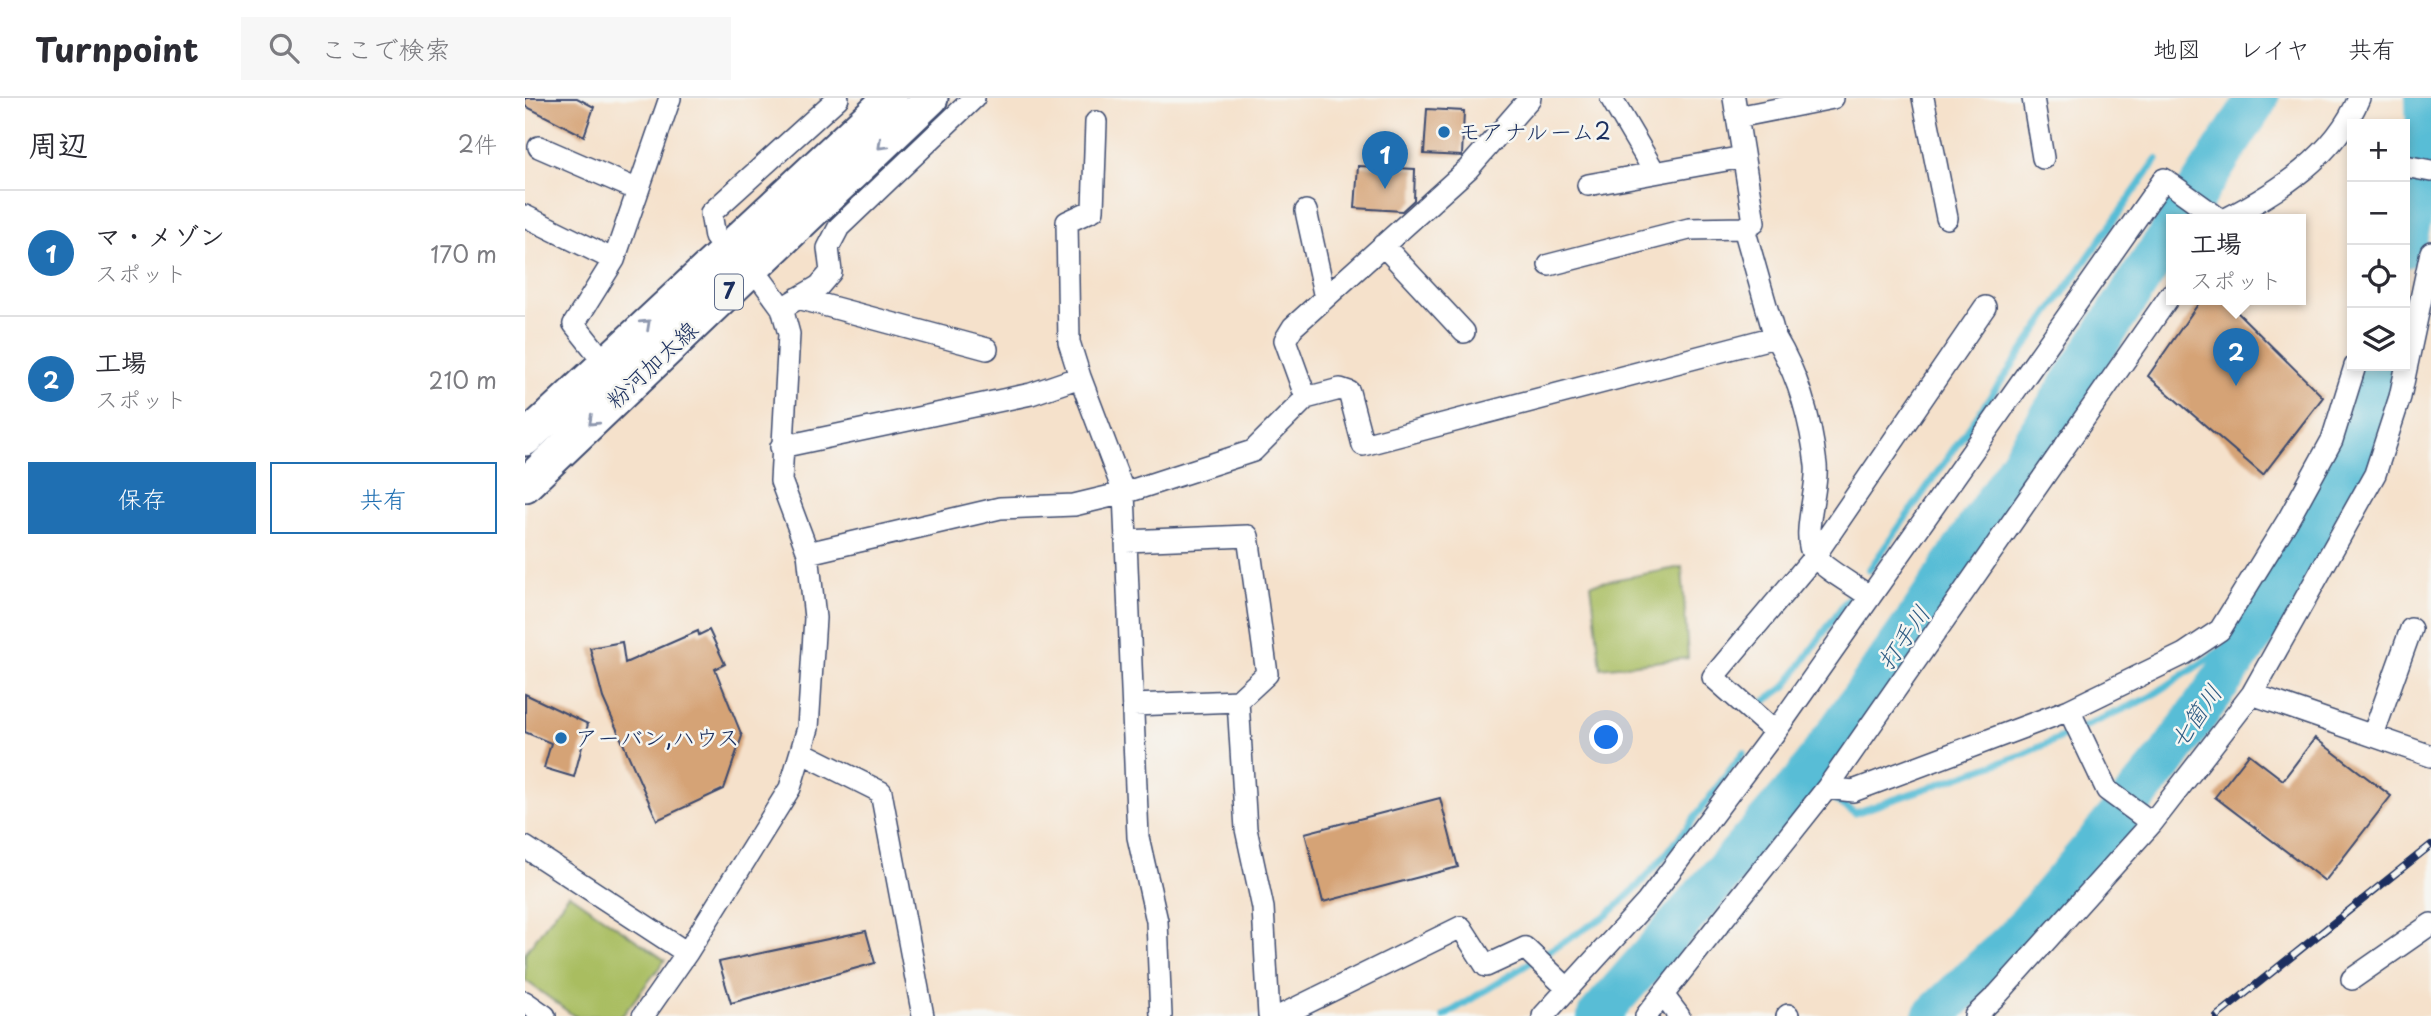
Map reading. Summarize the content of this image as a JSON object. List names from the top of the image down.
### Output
{
  "streets": {
    "main road": ["7", "粉河加太線"]
  },
  "water": ["打手川", "七箇川"],
  "places": ["モアナルーム2", "アーバン,ハウス"],
  "page": {
    "header": "Turnpoint",
    "search": "ここで検索",
    "nav": ["地図", "レイヤ", "共有"],
    "heading": ["周辺", "2件"],
    "map_buttons": ["+", "−"],
    "pins": ["1", "2"],
    "list": [
      {
        "mark": "1",
        "name": "マ・メゾン",
        "note": "スポット",
        "value": "170 m"
      },
      {
        "mark": "2",
        "name": "工場",
        "note": "スポット",
        "value": "210 m"
      }
    ],
    "popup": ["工場", "スポット"],
    "buttons": ["保存", "共有"]
  }
}
